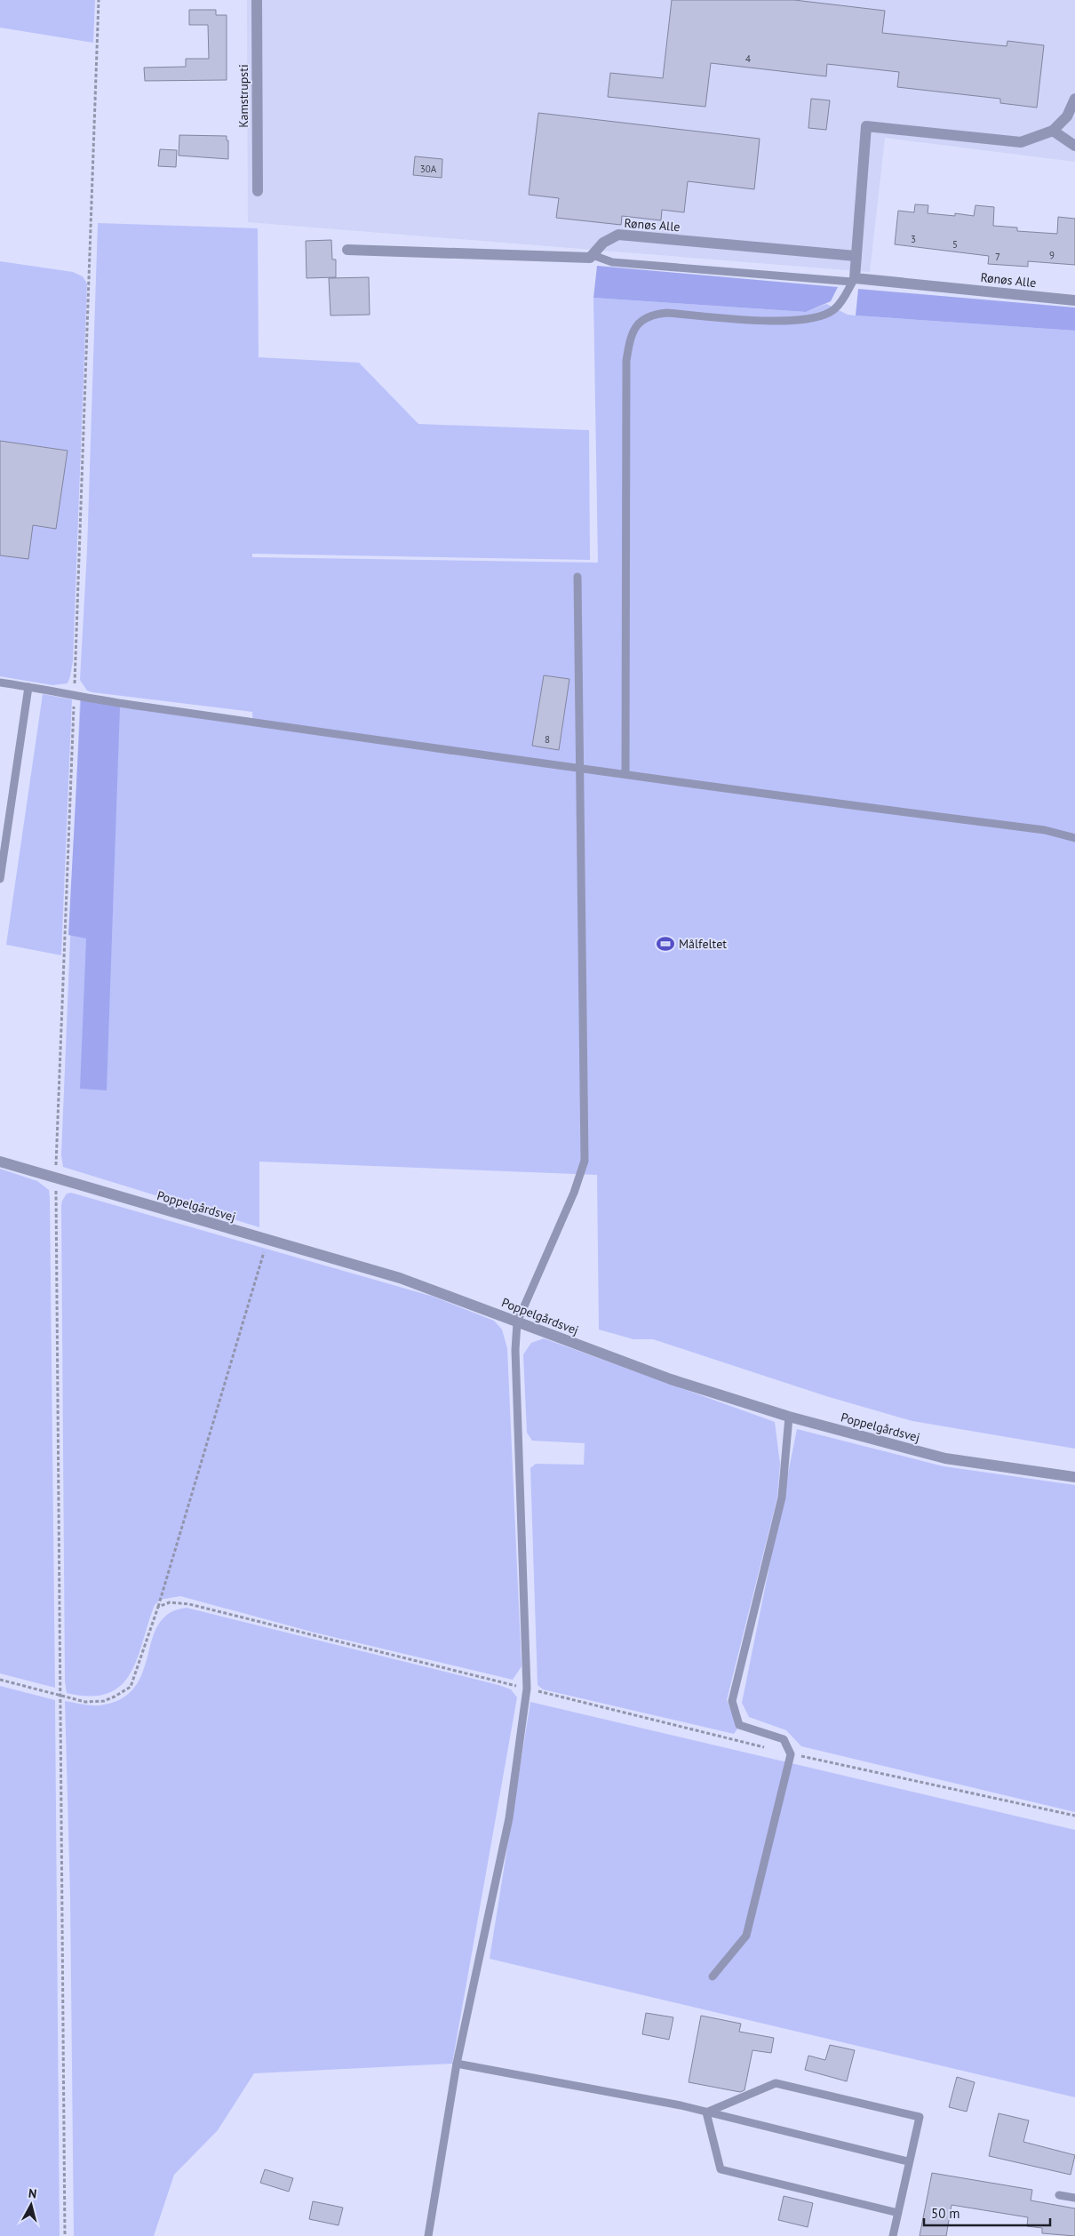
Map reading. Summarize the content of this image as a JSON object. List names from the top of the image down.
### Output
{
  "streets": {
    "street": ["Kamstrupsti", "Rønøs Alle", "Poppelgårdsvej"]
  },
  "places": {
    "sports": ["Målfeltet"]
  },
  "house_numbers": [
    "4",
    "30A",
    "3",
    "5",
    "9",
    "7",
    "8"
  ],
  "scale_bar": "50 m",
  "north": "top"
}
